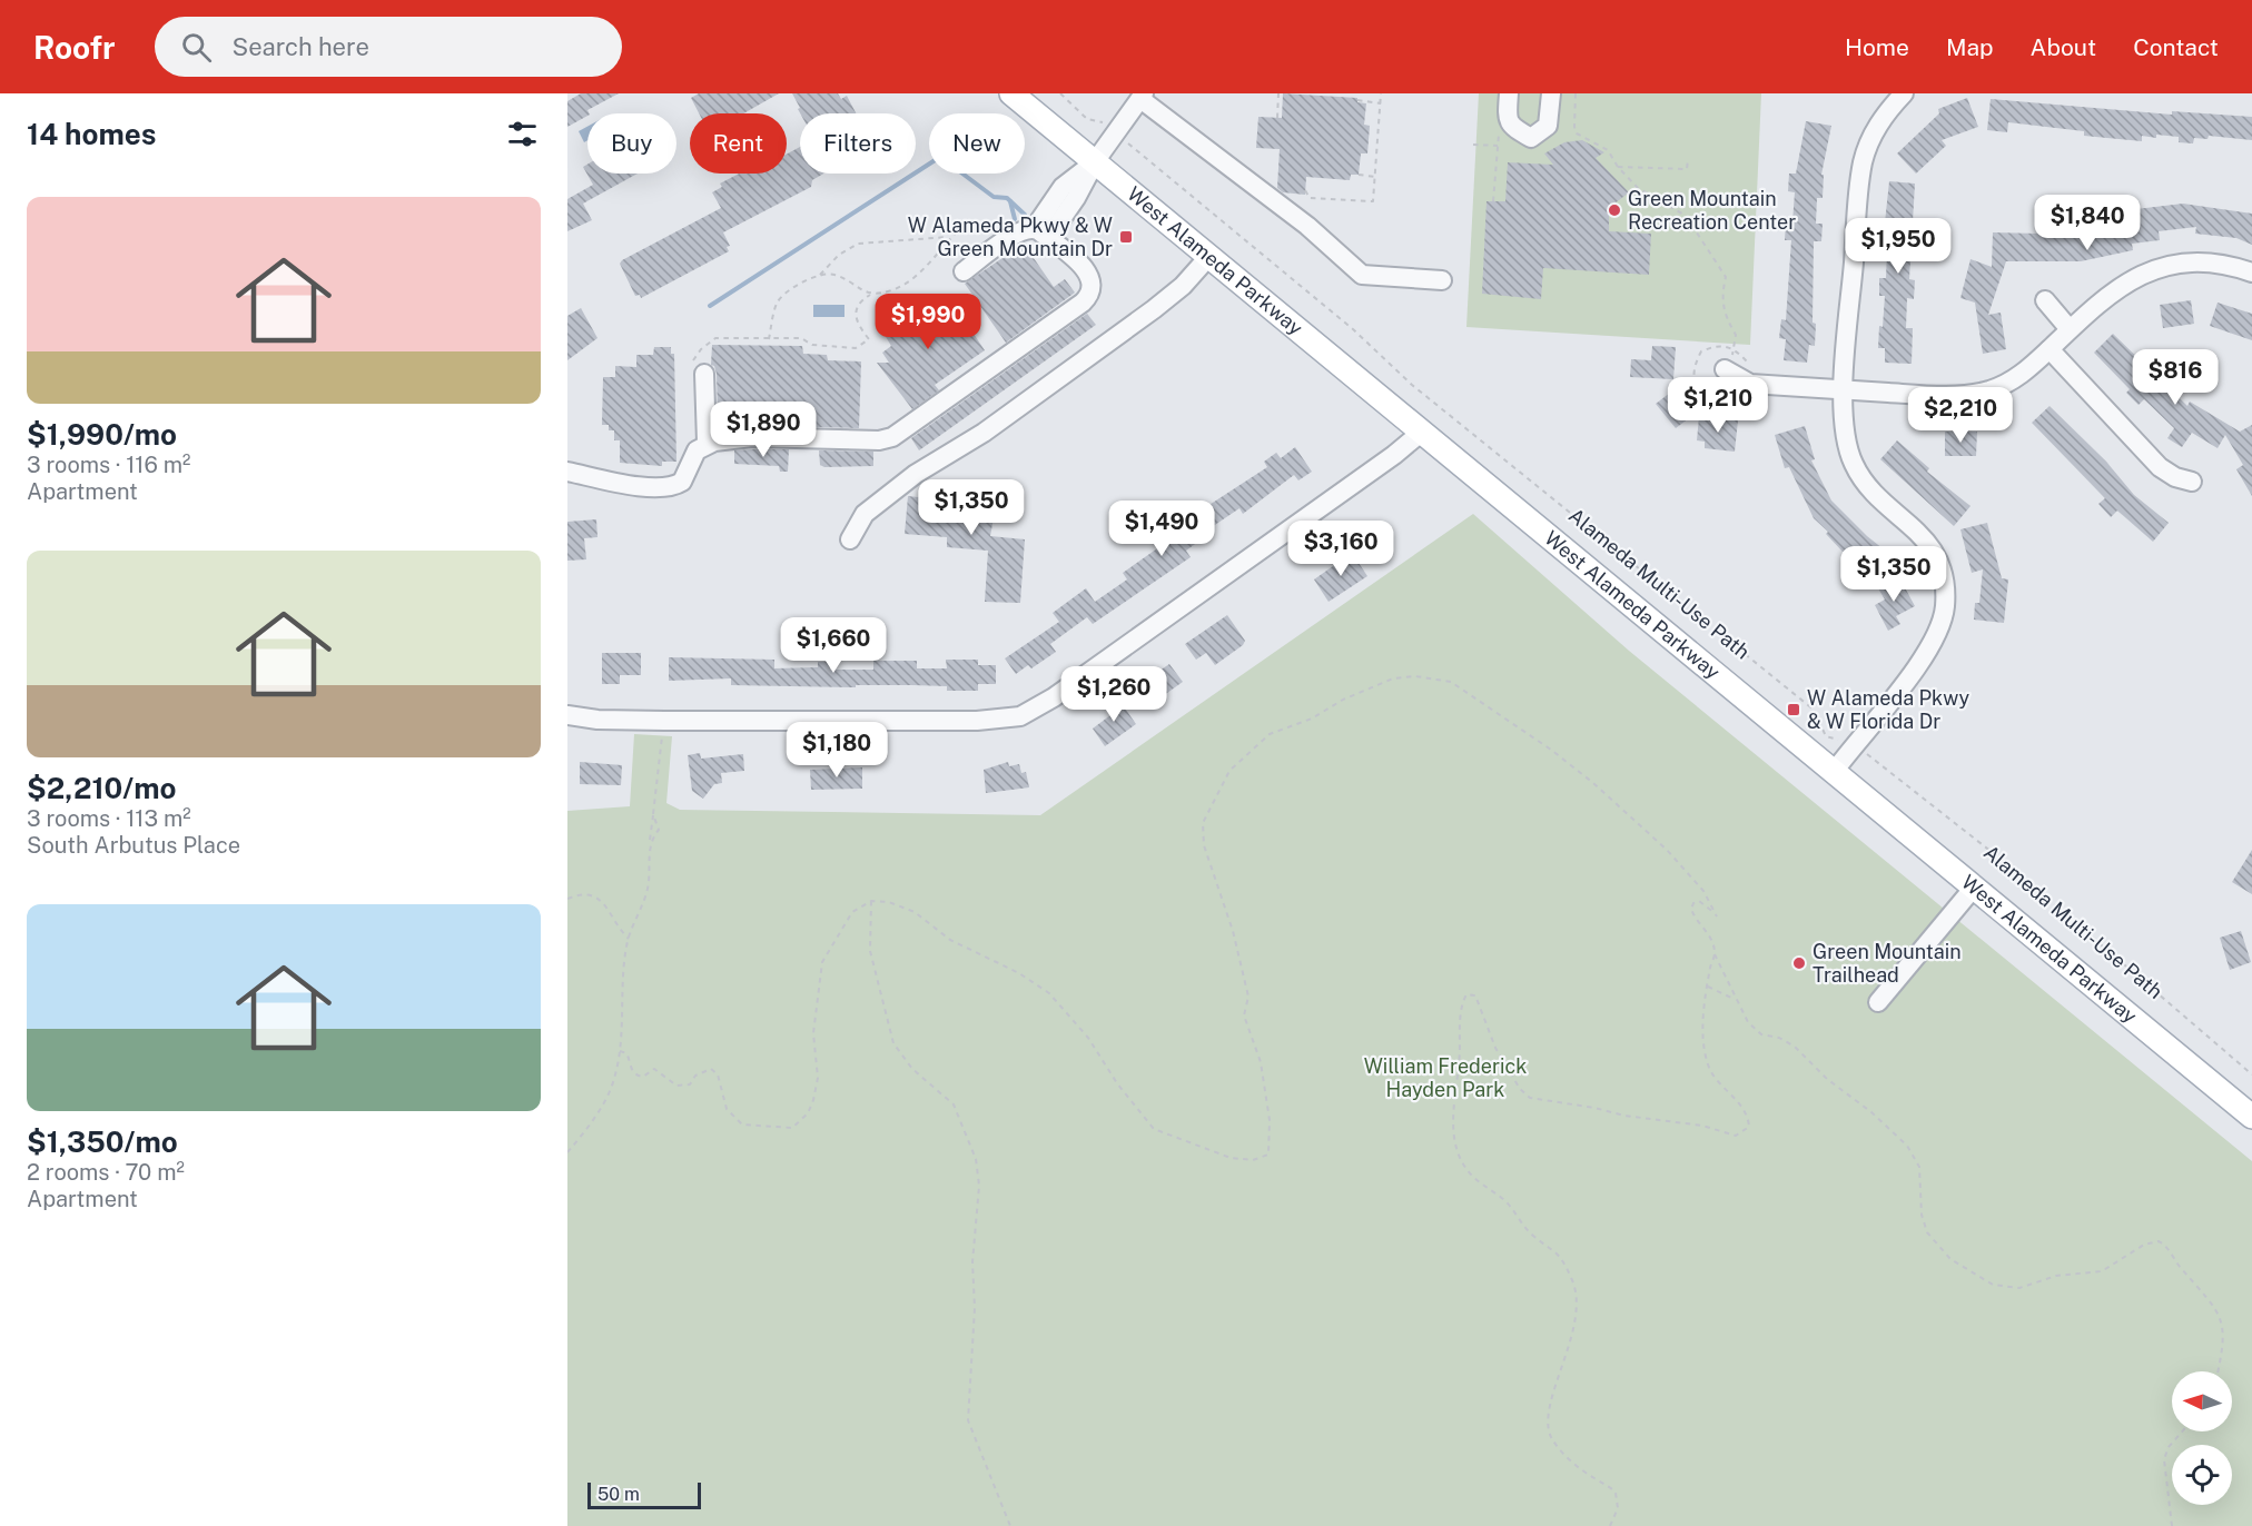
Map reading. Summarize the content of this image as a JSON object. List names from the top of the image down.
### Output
{
  "streets": {
    "main road": ["West Alameda Parkway"],
    "path": ["Alameda Multi-Use Path"]
  },
  "parks": ["William Frederick Hayden Park"],
  "places": {
    "other": ["Green Mountain Recreation Center", "Green Mountain Trailhead"],
    "transit": ["W Alameda Pkwy & W Green Mountain Dr", "W Alameda Pkwy & W Florida Dr"]
  },
  "scale_bar": "50 m",
  "north": "left",
  "page": {
    "header": "Roofr",
    "search": "Search here",
    "nav": [
      "Home",
      "Map",
      "About",
      "Contact"
    ],
    "heading": "14 homes",
    "chip": [
      "Buy",
      "Rent",
      "Filters",
      "New"
    ],
    "list": [
      {
        "name": "$1,990/mo",
        "note": "3 rooms · 116 m² · Apartment"
      },
      {
        "name": "$2,210/mo",
        "note": "3 rooms · 113 m² · South Arbutus Place"
      },
      {
        "name": "$1,350/mo",
        "note": "2 rooms · 70 m² · Apartment"
      }
    ],
    "price": [
      "$1,840",
      "$1,950",
      "$1,990",
      "$816",
      "$1,210",
      "$2,210",
      "$1,890",
      "$1,350",
      "$1,490",
      "$3,160",
      "$1,350",
      "$1,660",
      "$1,260",
      "$1,180"
    ],
    "scale": "50 m"
  }
}
